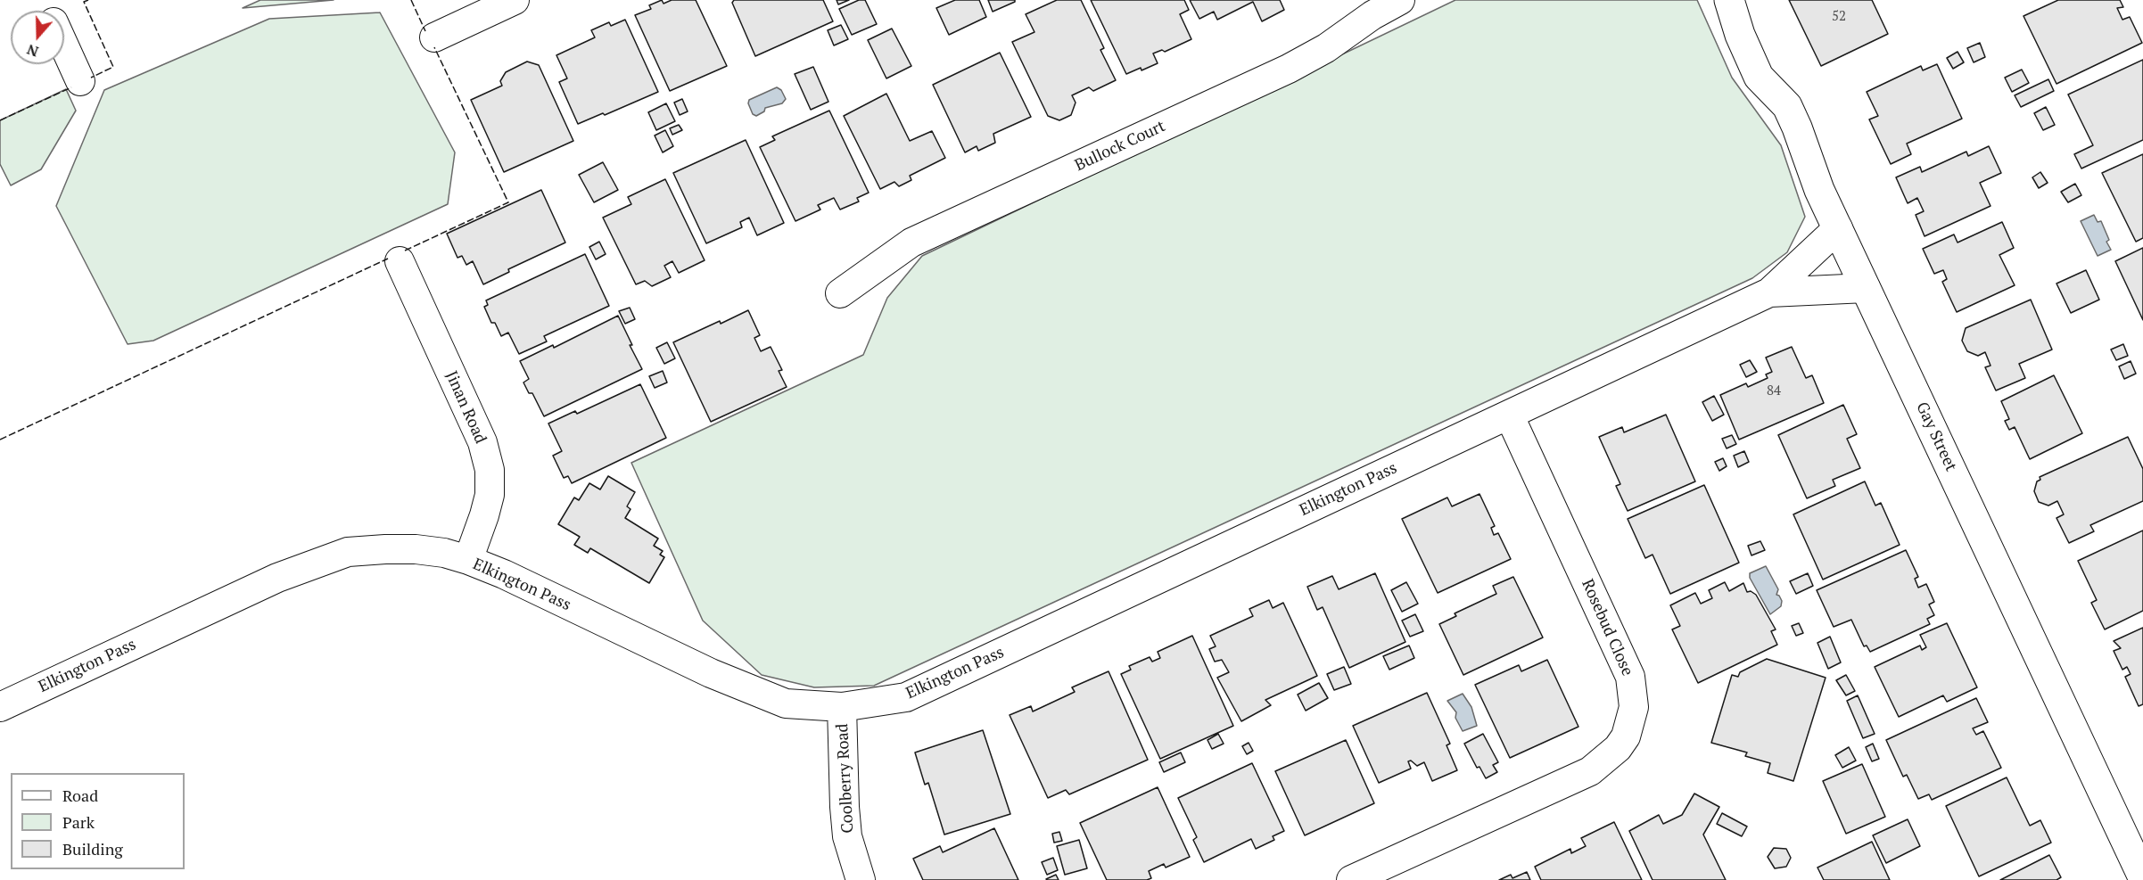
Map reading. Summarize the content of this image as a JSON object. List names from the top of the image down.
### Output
{
  "streets": {
    "street": [
      "Bullock Court",
      "Jinan Road",
      "Gay Street",
      "Elkington Pass",
      "Rosebud Close",
      "Coolberry Road"
    ]
  },
  "crossings": [
    ["Jinan Road", "Elkington Pass"],
    ["Gay Street", "Elkington Pass"],
    ["Elkington Pass", "Rosebud Close"],
    ["Elkington Pass", "Coolberry Road"]
  ],
  "house_numbers": ["52", "84"],
  "legend": ["Road", "Park", "Building"],
  "north": "bottom"
}
